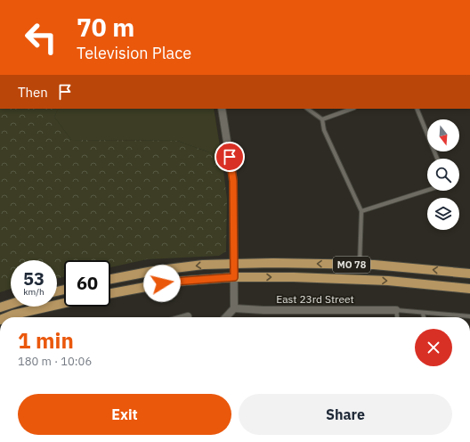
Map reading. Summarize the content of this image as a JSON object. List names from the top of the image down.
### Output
{
  "streets": {
    "main road": ["MO 78"],
    "street": ["East 23rd Street"]
  },
  "north": "bottom",
  "page": {
    "turn": ["70 m", "Television Place"],
    "then": "Then",
    "speed": "53 km/h",
    "limit": "60",
    "heading": ["1 min", "180 m · 10:06"],
    "buttons": ["Exit", "Share"]
  }
}
